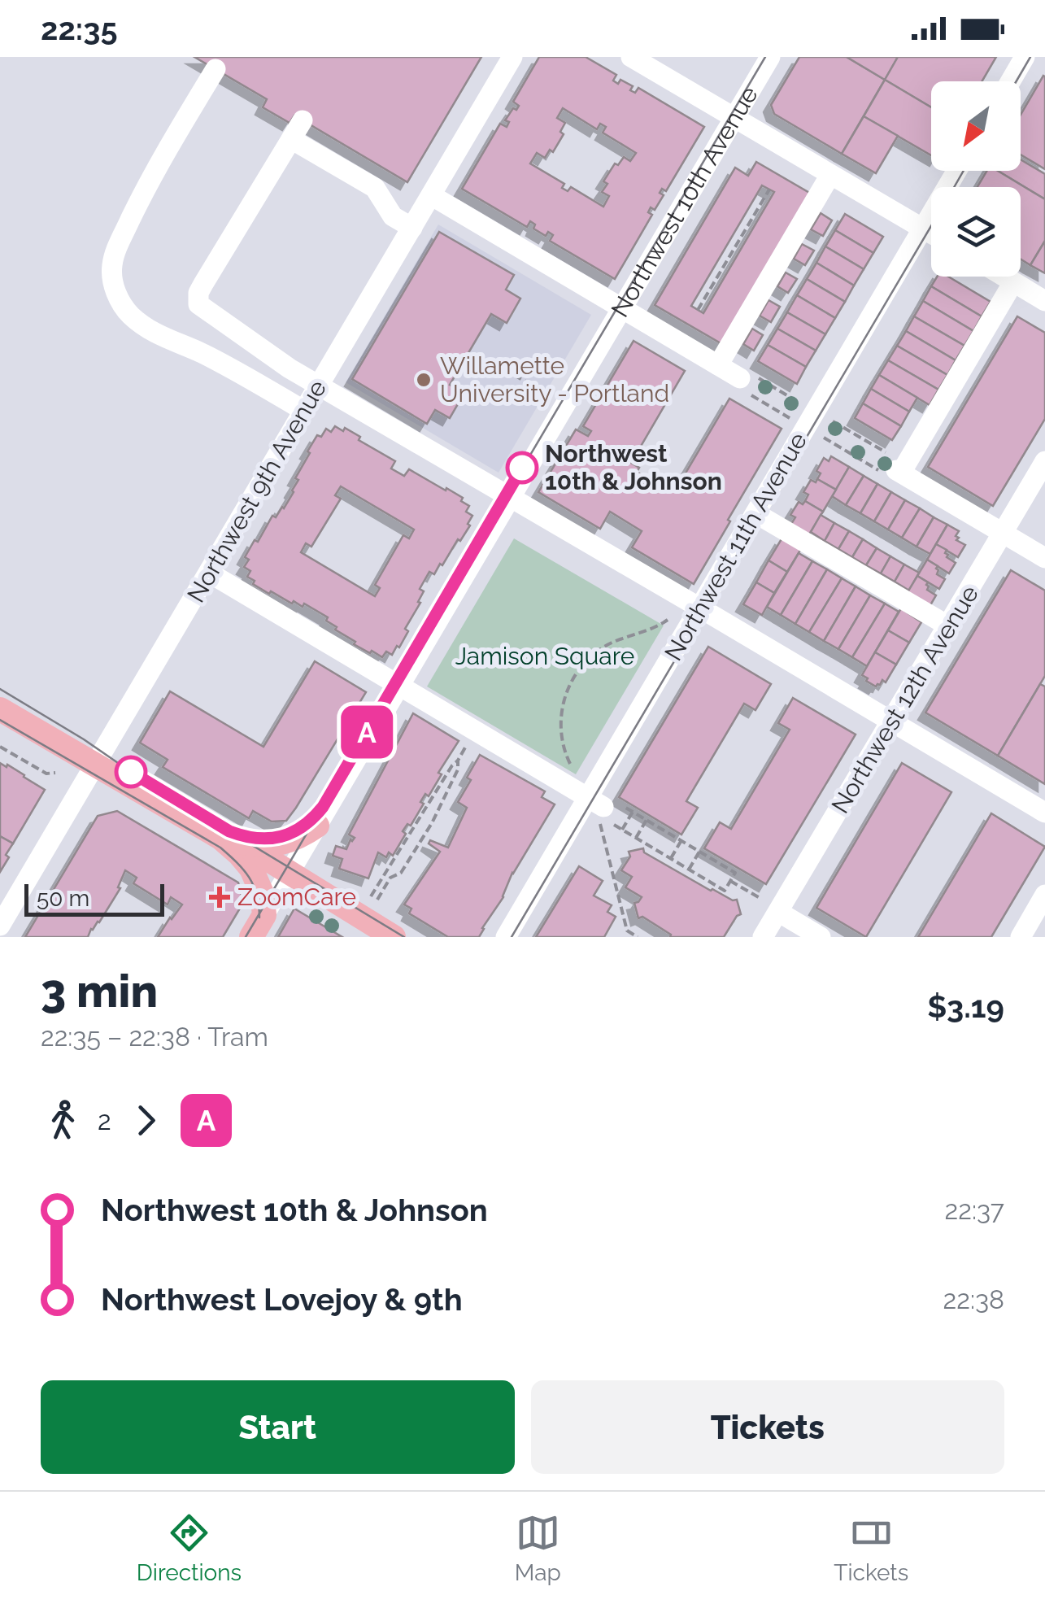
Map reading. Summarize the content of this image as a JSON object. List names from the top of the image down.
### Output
{
  "streets": {
    "main road": ["Northwest 10th Avenue"],
    "street": ["Northwest 9th Avenue", "Northwest 11th Avenue", "Northwest 12th Avenue"]
  },
  "parks": ["Jamison Square"],
  "places": {
    "other": ["Willamette University - Portland", "Northwest 10th & Johnson"],
    "health": ["ZoomCare"]
  },
  "lines": ["tram line A"],
  "scale_bar": "50 m",
  "north": "bottom left",
  "page": {
    "status": "22:35",
    "on_map": "A",
    "scale": "50 m",
    "heading": ["3 min", "22:35 – 22:38 · Tram", "$3.19"],
    "legs": ["2", "A"],
    "list": [
      {
        "name": "Northwest 10th & Johnson",
        "value": "22:37"
      },
      {
        "name": "Northwest Lovejoy & 9th",
        "value": "22:38"
      }
    ],
    "buttons": ["Start", "Tickets"],
    "tabs": ["Directions", "Map", "Tickets"]
  }
}
